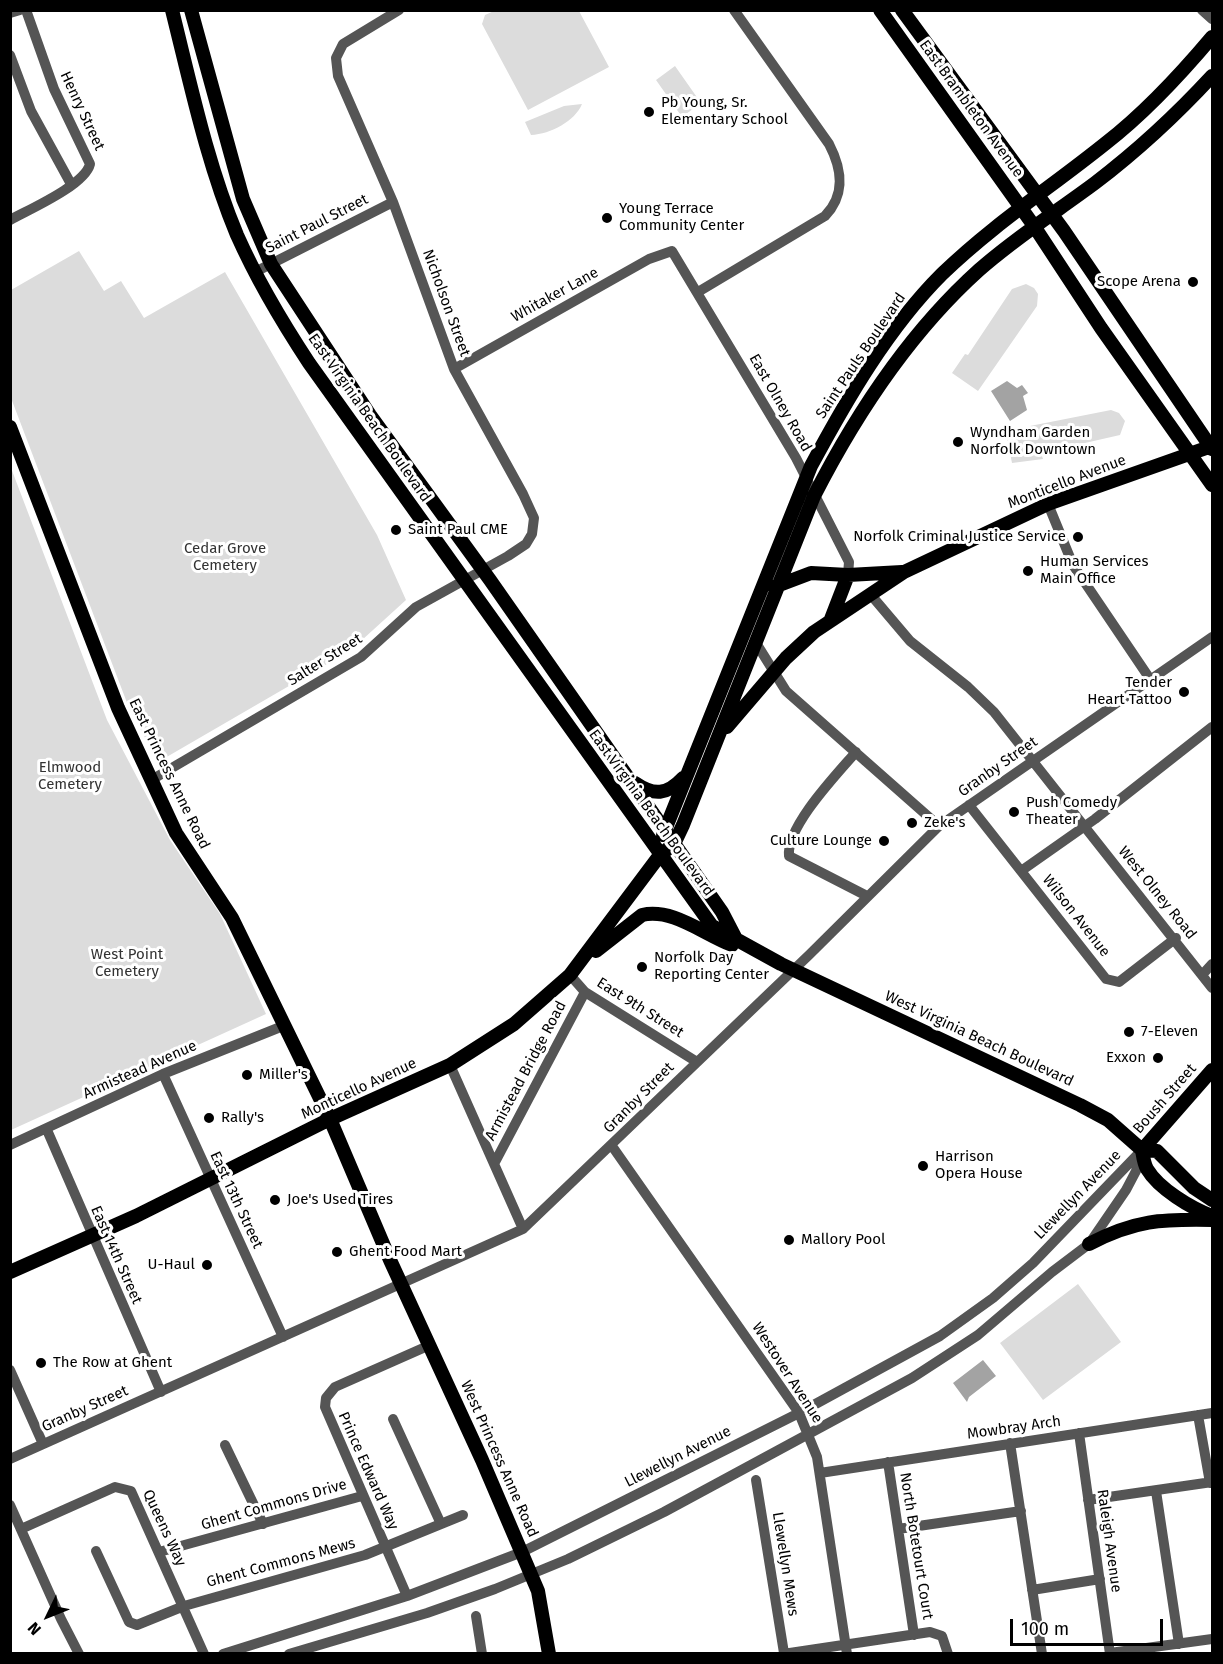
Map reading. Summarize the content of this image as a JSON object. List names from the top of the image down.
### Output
{
  "streets": {
    "main road": [
      "East Brambleton Avenue",
      "Saint Pauls Boulevard",
      "East Virginia Beach Boulevard",
      "Monticello Avenue",
      "East Princess Anne Road",
      "West Virginia Beach Boulevard",
      "Boush Street",
      "West Princess Anne Road"
    ],
    "street": [
      "Henry Street",
      "Saint Paul Street",
      "Whitaker Lane",
      "Nicholson Street",
      "East Olney Road",
      "Salter Street",
      "Granby Street",
      "West Olney Road",
      "Wilson Avenue",
      "East 9th Street",
      "Armistead Avenue",
      "Armistead Bridge Road",
      "Llewellyn Avenue",
      "East 13th Street",
      "East 14th Street",
      "Westover Avenue",
      "Mowbray Arch",
      "Prince Edward Way",
      "Ghent Commons Drive",
      "Queens Way",
      "Raleigh Avenue",
      "North Botetourt Court",
      "Ghent Commons Mews",
      "Llewellyn Mews"
    ]
  },
  "crossings": [
    ["East Brambleton Avenue", "Saint Pauls Boulevard"],
    ["East Brambleton Avenue", "Monticello Avenue"],
    ["Saint Paul Street", "Nicholson Street"],
    ["Saint Paul Street", "East Virginia Beach Boulevard"],
    ["Whitaker Lane", "Nicholson Street"],
    ["Whitaker Lane", "East Olney Road"],
    ["Nicholson Street", "Salter Street"],
    ["Saint Pauls Boulevard", "East Olney Road"],
    ["Saint Pauls Boulevard", "Monticello Avenue"],
    ["East Olney Road", "Monticello Avenue"],
    ["East Virginia Beach Boulevard", "Monticello Avenue"],
    ["East Virginia Beach Boulevard", "Salter Street"],
    ["East Virginia Beach Boulevard", "Granby Street"],
    ["East Virginia Beach Boulevard", "West Virginia Beach Boulevard"],
    ["Monticello Avenue", "East Princess Anne Road"],
    ["Monticello Avenue", "East 9th Street"],
    ["Monticello Avenue", "East 13th Street"],
    ["Monticello Avenue", "East 14th Street"],
    ["Salter Street", "East Princess Anne Road"],
    ["Granby Street", "East Princess Anne Road"],
    ["Granby Street", "West Olney Road"],
    ["Granby Street", "Wilson Avenue"],
    ["Granby Street", "East 9th Street"],
    ["Granby Street", "West Virginia Beach Boulevard"],
    ["Granby Street", "East 13th Street"],
    ["Granby Street", "East 14th Street"],
    ["Granby Street", "Westover Avenue"],
    ["Granby Street", "West Princess Anne Road"],
    ["East Princess Anne Road", "Armistead Avenue"],
    ["East Princess Anne Road", "West Princess Anne Road"],
    ["West Olney Road", "Wilson Avenue"],
    ["East 9th Street", "Armistead Bridge Road"],
    ["West Virginia Beach Boulevard", "Boush Street"],
    ["West Virginia Beach Boulevard", "Llewellyn Avenue"],
    ["Armistead Avenue", "East 13th Street"],
    ["Armistead Avenue", "East 14th Street"],
    ["Boush Street", "Llewellyn Avenue"],
    ["Llewellyn Avenue", "Westover Avenue"],
    ["Llewellyn Avenue", "West Princess Anne Road"],
    ["Llewellyn Avenue", "Prince Edward Way"],
    ["Westover Avenue", "Mowbray Arch"],
    ["Westover Avenue", "Llewellyn Mews"],
    ["Mowbray Arch", "Raleigh Avenue"],
    ["Mowbray Arch", "North Botetourt Court"],
    ["West Princess Anne Road", "Prince Edward Way"],
    ["Prince Edward Way", "Ghent Commons Drive"],
    ["Prince Edward Way", "Ghent Commons Mews"],
    ["Ghent Commons Drive", "Queens Way"],
    ["Queens Way", "Ghent Commons Mews"],
    ["North Botetourt Court", "Llewellyn Mews"]
  ],
  "parks": ["Cedar Grove Cemetery", "Elmwood Cemetery", "West Point Cemetery"],
  "places": [
    "Pb Young, Sr. Elementary School",
    "Young Terrace Community Center",
    "Scope Arena",
    "Wyndham Garden Norfolk Downtown",
    "Saint Paul CME",
    "Norfolk Criminal Justice Service",
    "Human Services Main Office",
    "Tender Heart Tattoo",
    "Push Comedy Theater",
    "Zeke's",
    "Culture Lounge",
    "Norfolk Day Reporting Center",
    "7-Eleven",
    "Exxon",
    "Miller's",
    "Rally's",
    "Harrison Opera House",
    "Joe's Used Tires",
    "Mallory Pool",
    "Ghent Food Mart",
    "U-Haul",
    "The Row at Ghent"
  ],
  "scale_bar": "100 m",
  "north": "bottom left"
}
